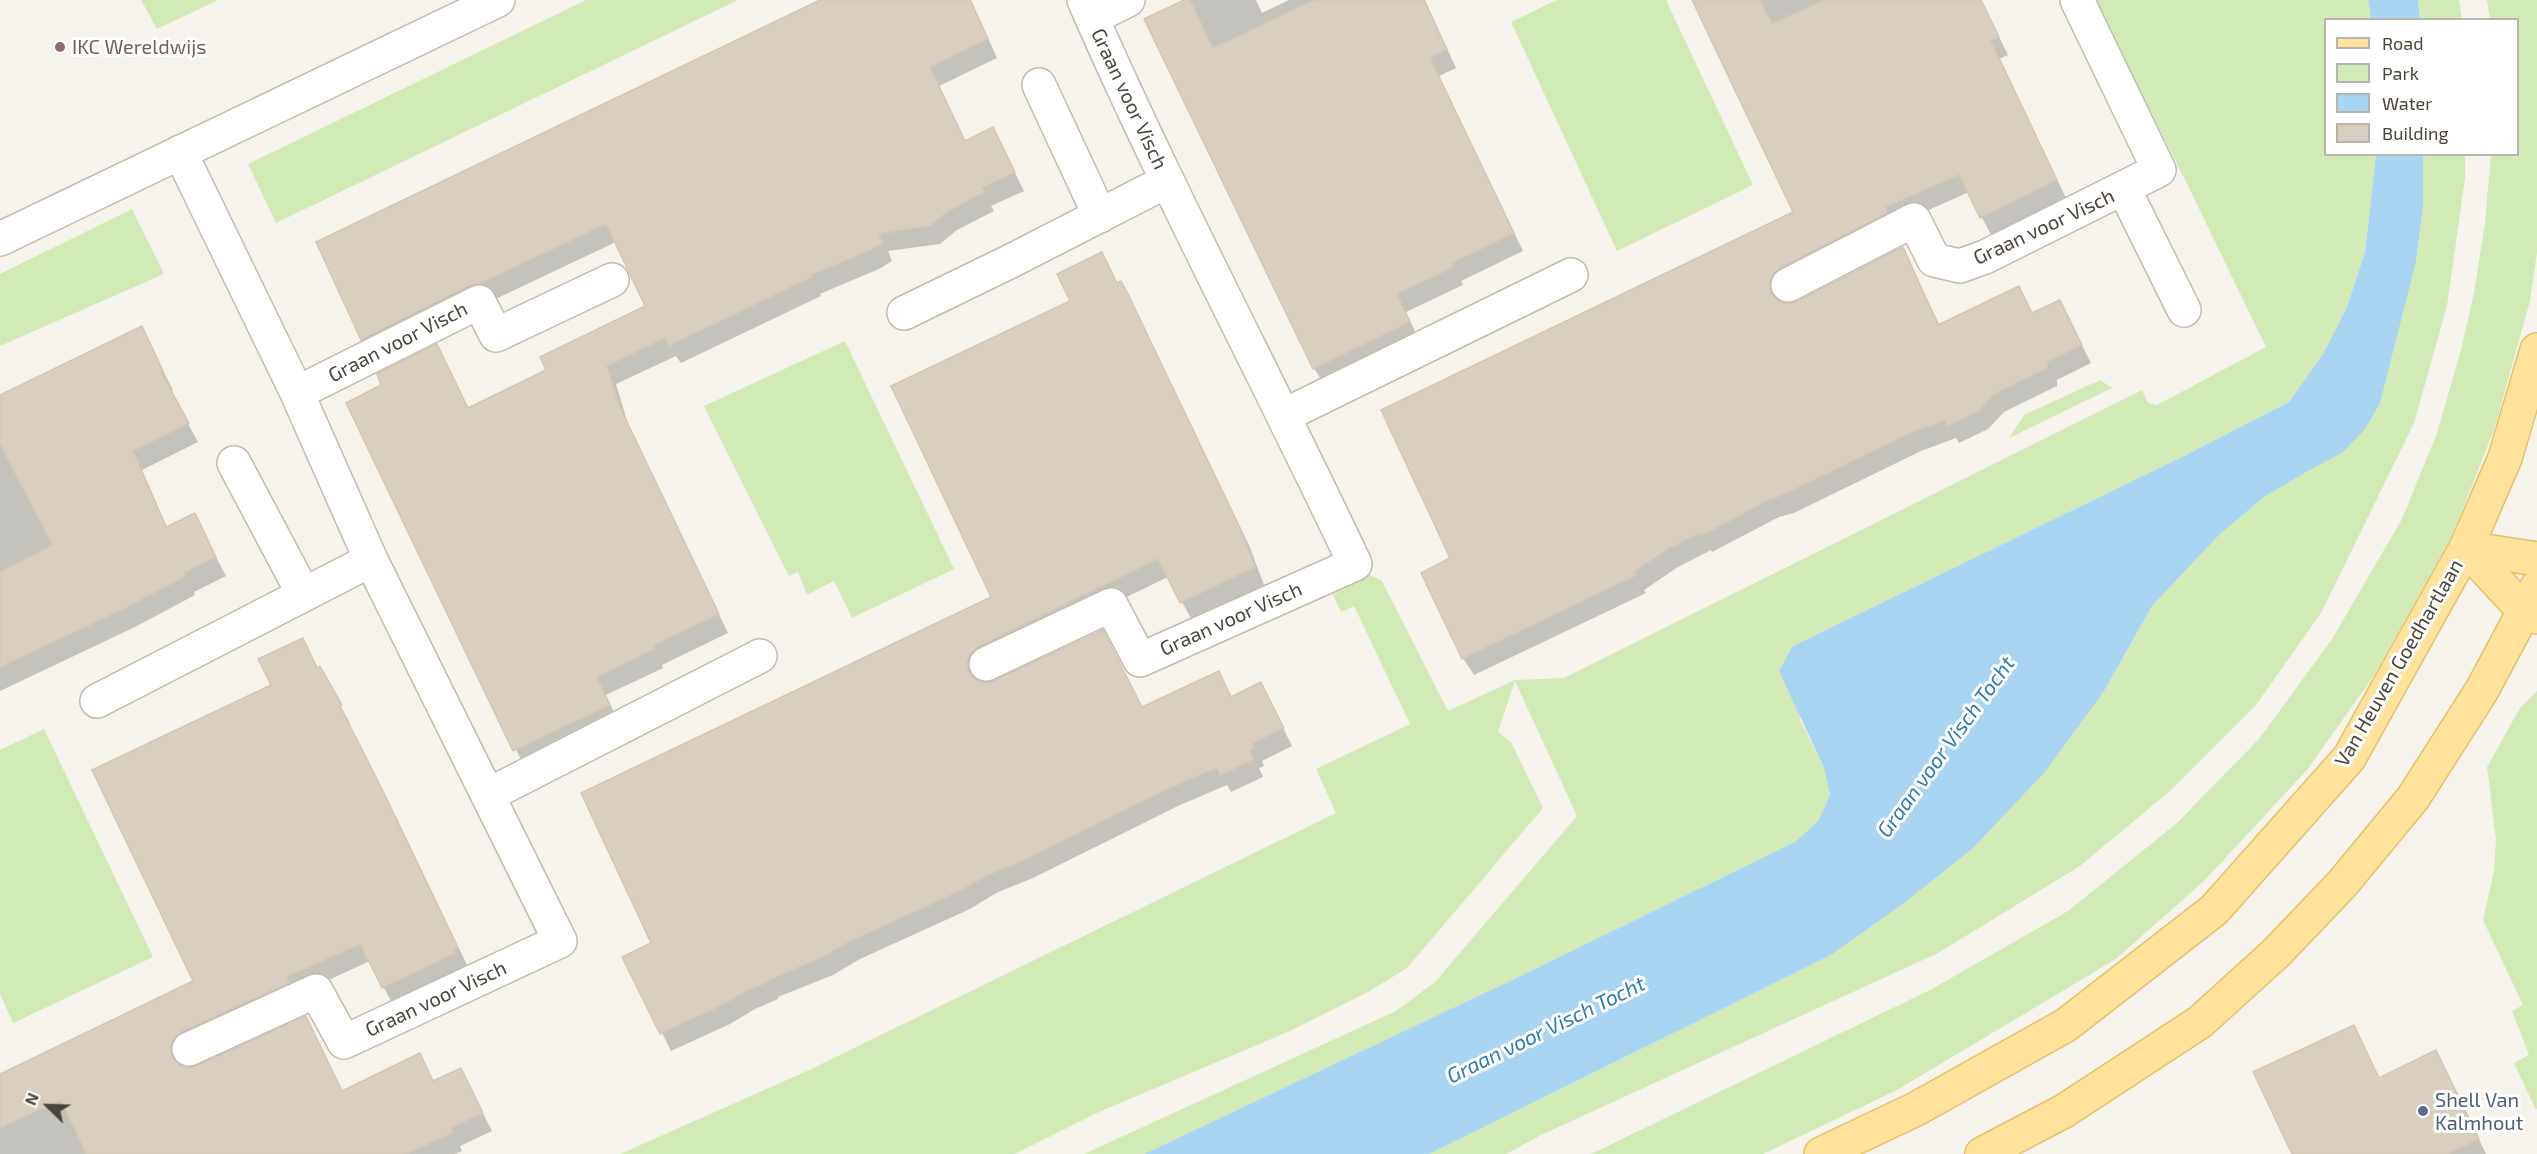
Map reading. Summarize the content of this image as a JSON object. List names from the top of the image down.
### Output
{
  "streets": {
    "main road": ["Van Heuven Goedhartlaan"],
    "street": ["Graan voor Visch"]
  },
  "water": ["Graan voor Visch Tocht"],
  "places": ["IKC Wereldwijs", "Shell Van Kalmhout"],
  "legend": [
    "Road",
    "Park",
    "Water",
    "Building"
  ],
  "north": "top left"
}
